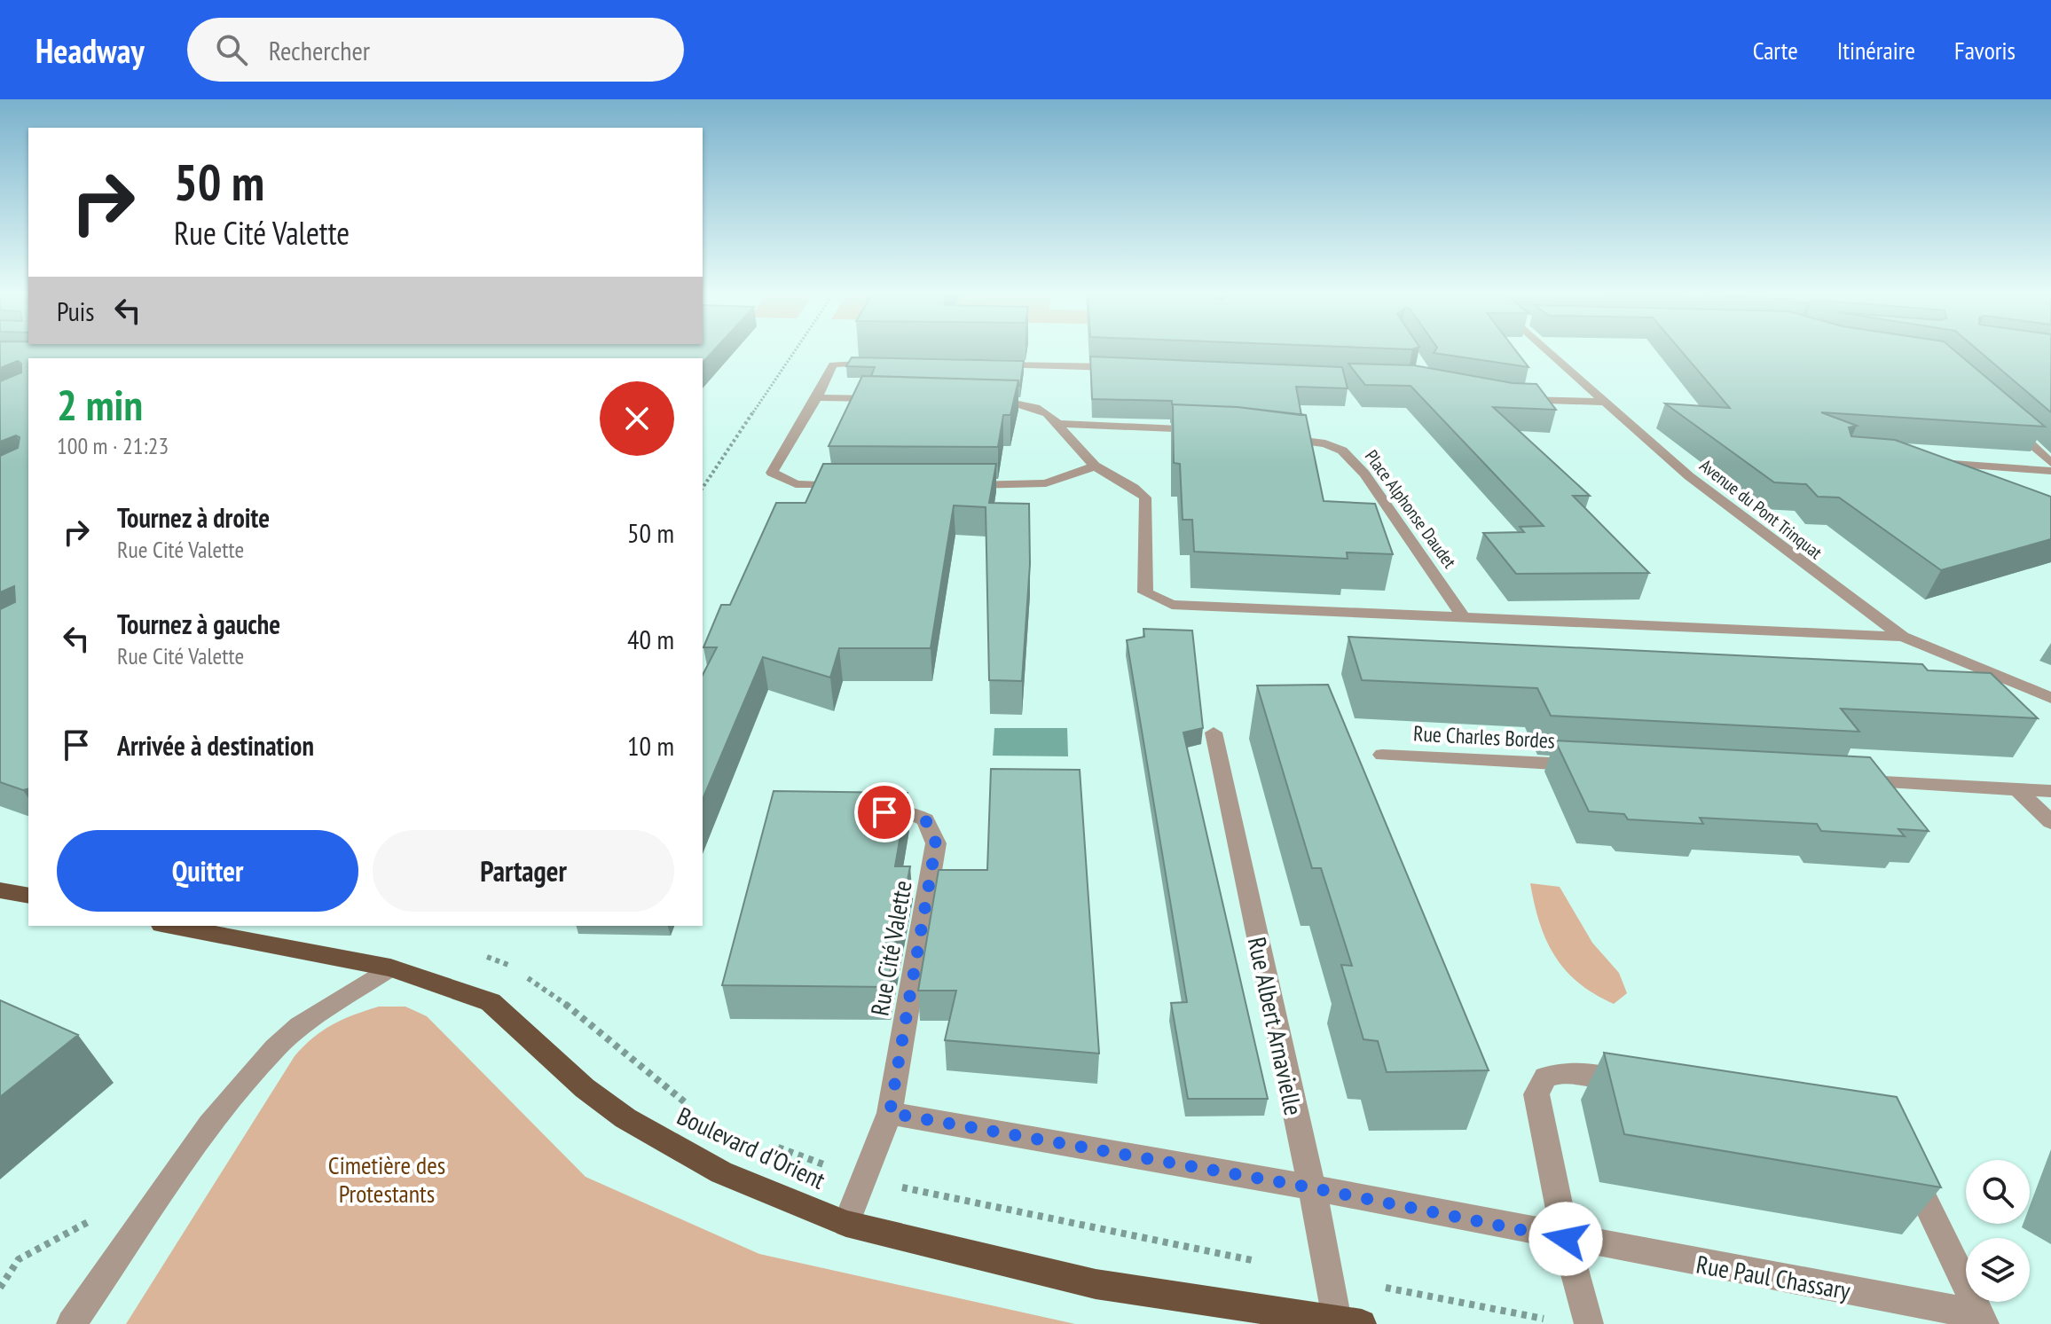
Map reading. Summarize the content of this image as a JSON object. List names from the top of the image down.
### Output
{
  "streets": {
    "main road": ["Boulevard d'Orient"],
    "street": [
      "Place Alphonse Daudet",
      "Avenue du Pont Trinquat",
      "Rue Charles Bordes",
      "Rue Cité Valette",
      "Rue Albert Arnavielle",
      "Rue Paul Chassary"
    ]
  },
  "crossings": [
    ["Rue Cité Valette", "Rue Paul Chassary"],
    ["Rue Albert Arnavielle", "Boulevard d'Orient"],
    ["Rue Albert Arnavielle", "Rue Paul Chassary"]
  ],
  "parks": ["Cimetière des Protestants"],
  "page": {
    "header": "Headway",
    "search": "Rechercher",
    "nav": ["Carte", "Itinéraire", "Favoris"],
    "turn": ["50 m", "Rue Cité Valette"],
    "then": "Puis",
    "heading": ["2 min", "100 m · 21:23"],
    "list": [
      {
        "name": "Tournez à droite",
        "note": "Rue Cité Valette",
        "value": "50 m"
      },
      {
        "name": "Tournez à gauche",
        "note": "Rue Cité Valette",
        "value": "40 m"
      },
      {
        "name": "Arrivée à destination",
        "value": "10 m"
      }
    ],
    "buttons": ["Quitter", "Partager"]
  }
}
